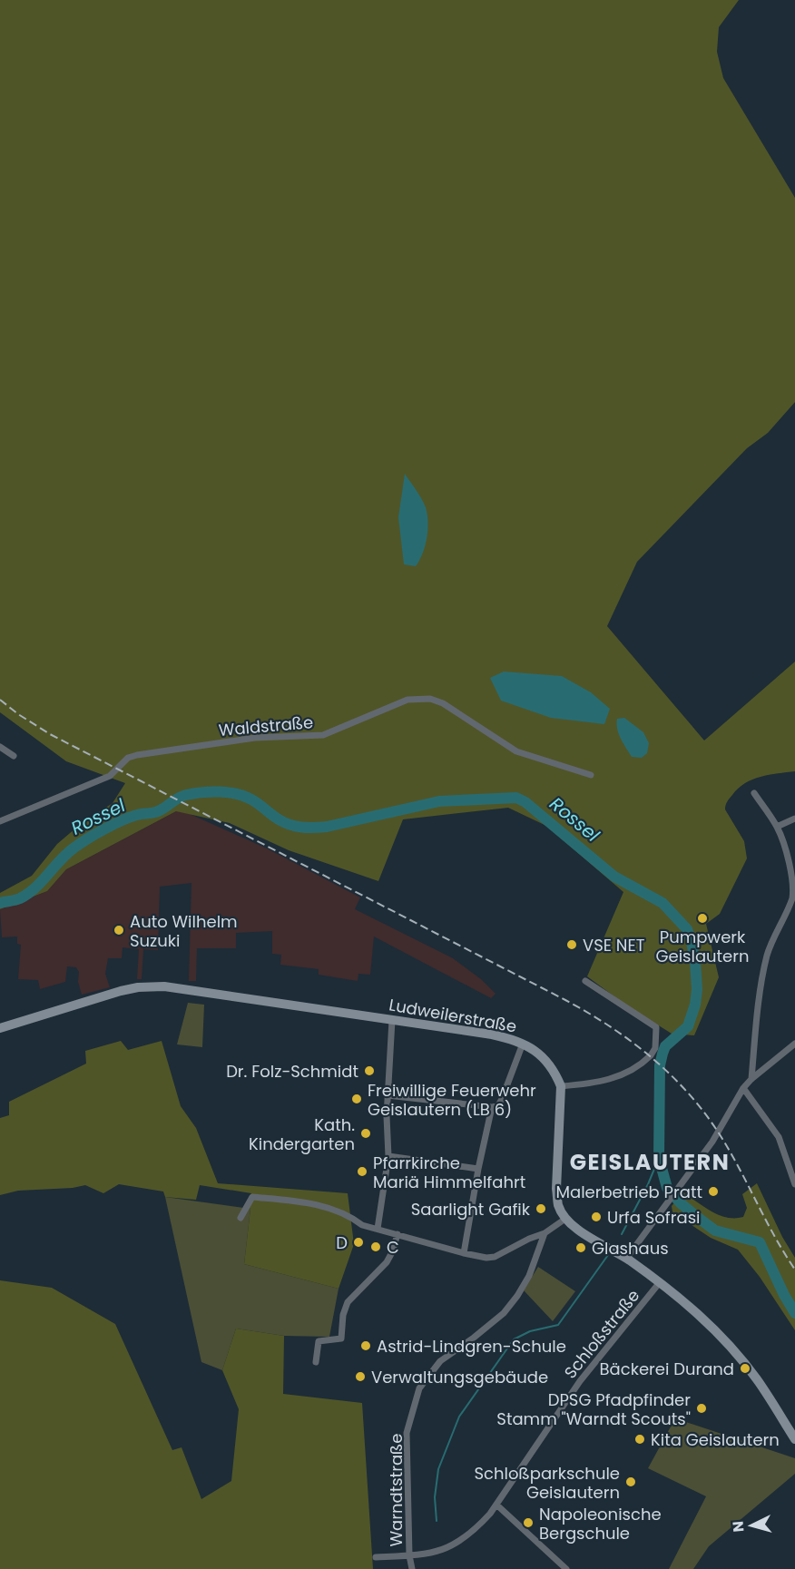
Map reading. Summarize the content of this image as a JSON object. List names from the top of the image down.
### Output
{
  "streets": {
    "main road": ["Ludweilerstraße"],
    "street": ["Waldstraße", "Schloßstraße", "Warndtstraße"]
  },
  "crossings": [
    ["Schloßstraße", "Warndtstraße"]
  ],
  "districts": ["GEISLAUTERN"],
  "water": ["Rossel"],
  "places": [
    "Pumpwerk Geislautern",
    "Auto Wilhelm Suzuki",
    "VSE NET",
    "Dr. Folz-Schmidt",
    "Freiwillige Feuerwehr Geislautern (LB 6)",
    "Kath. Kindergarten",
    "Pfarrkirche Mariä Himmelfahrt",
    "Malerbetrieb Pratt",
    "Saarlight Gafik",
    "Urfa Sofrasi",
    "D",
    "C",
    "Glashaus",
    "Astrid-Lindgren-Schule",
    "Bäckerei Durand",
    "Verwaltungsgebäude",
    "DPSG Pfadpfinder Stamm \"Warndt Scouts\"",
    "Kita Geislautern",
    "Schloßparkschule Geislautern",
    "Napoleonische Bergschule"
  ],
  "north": "left"
}
